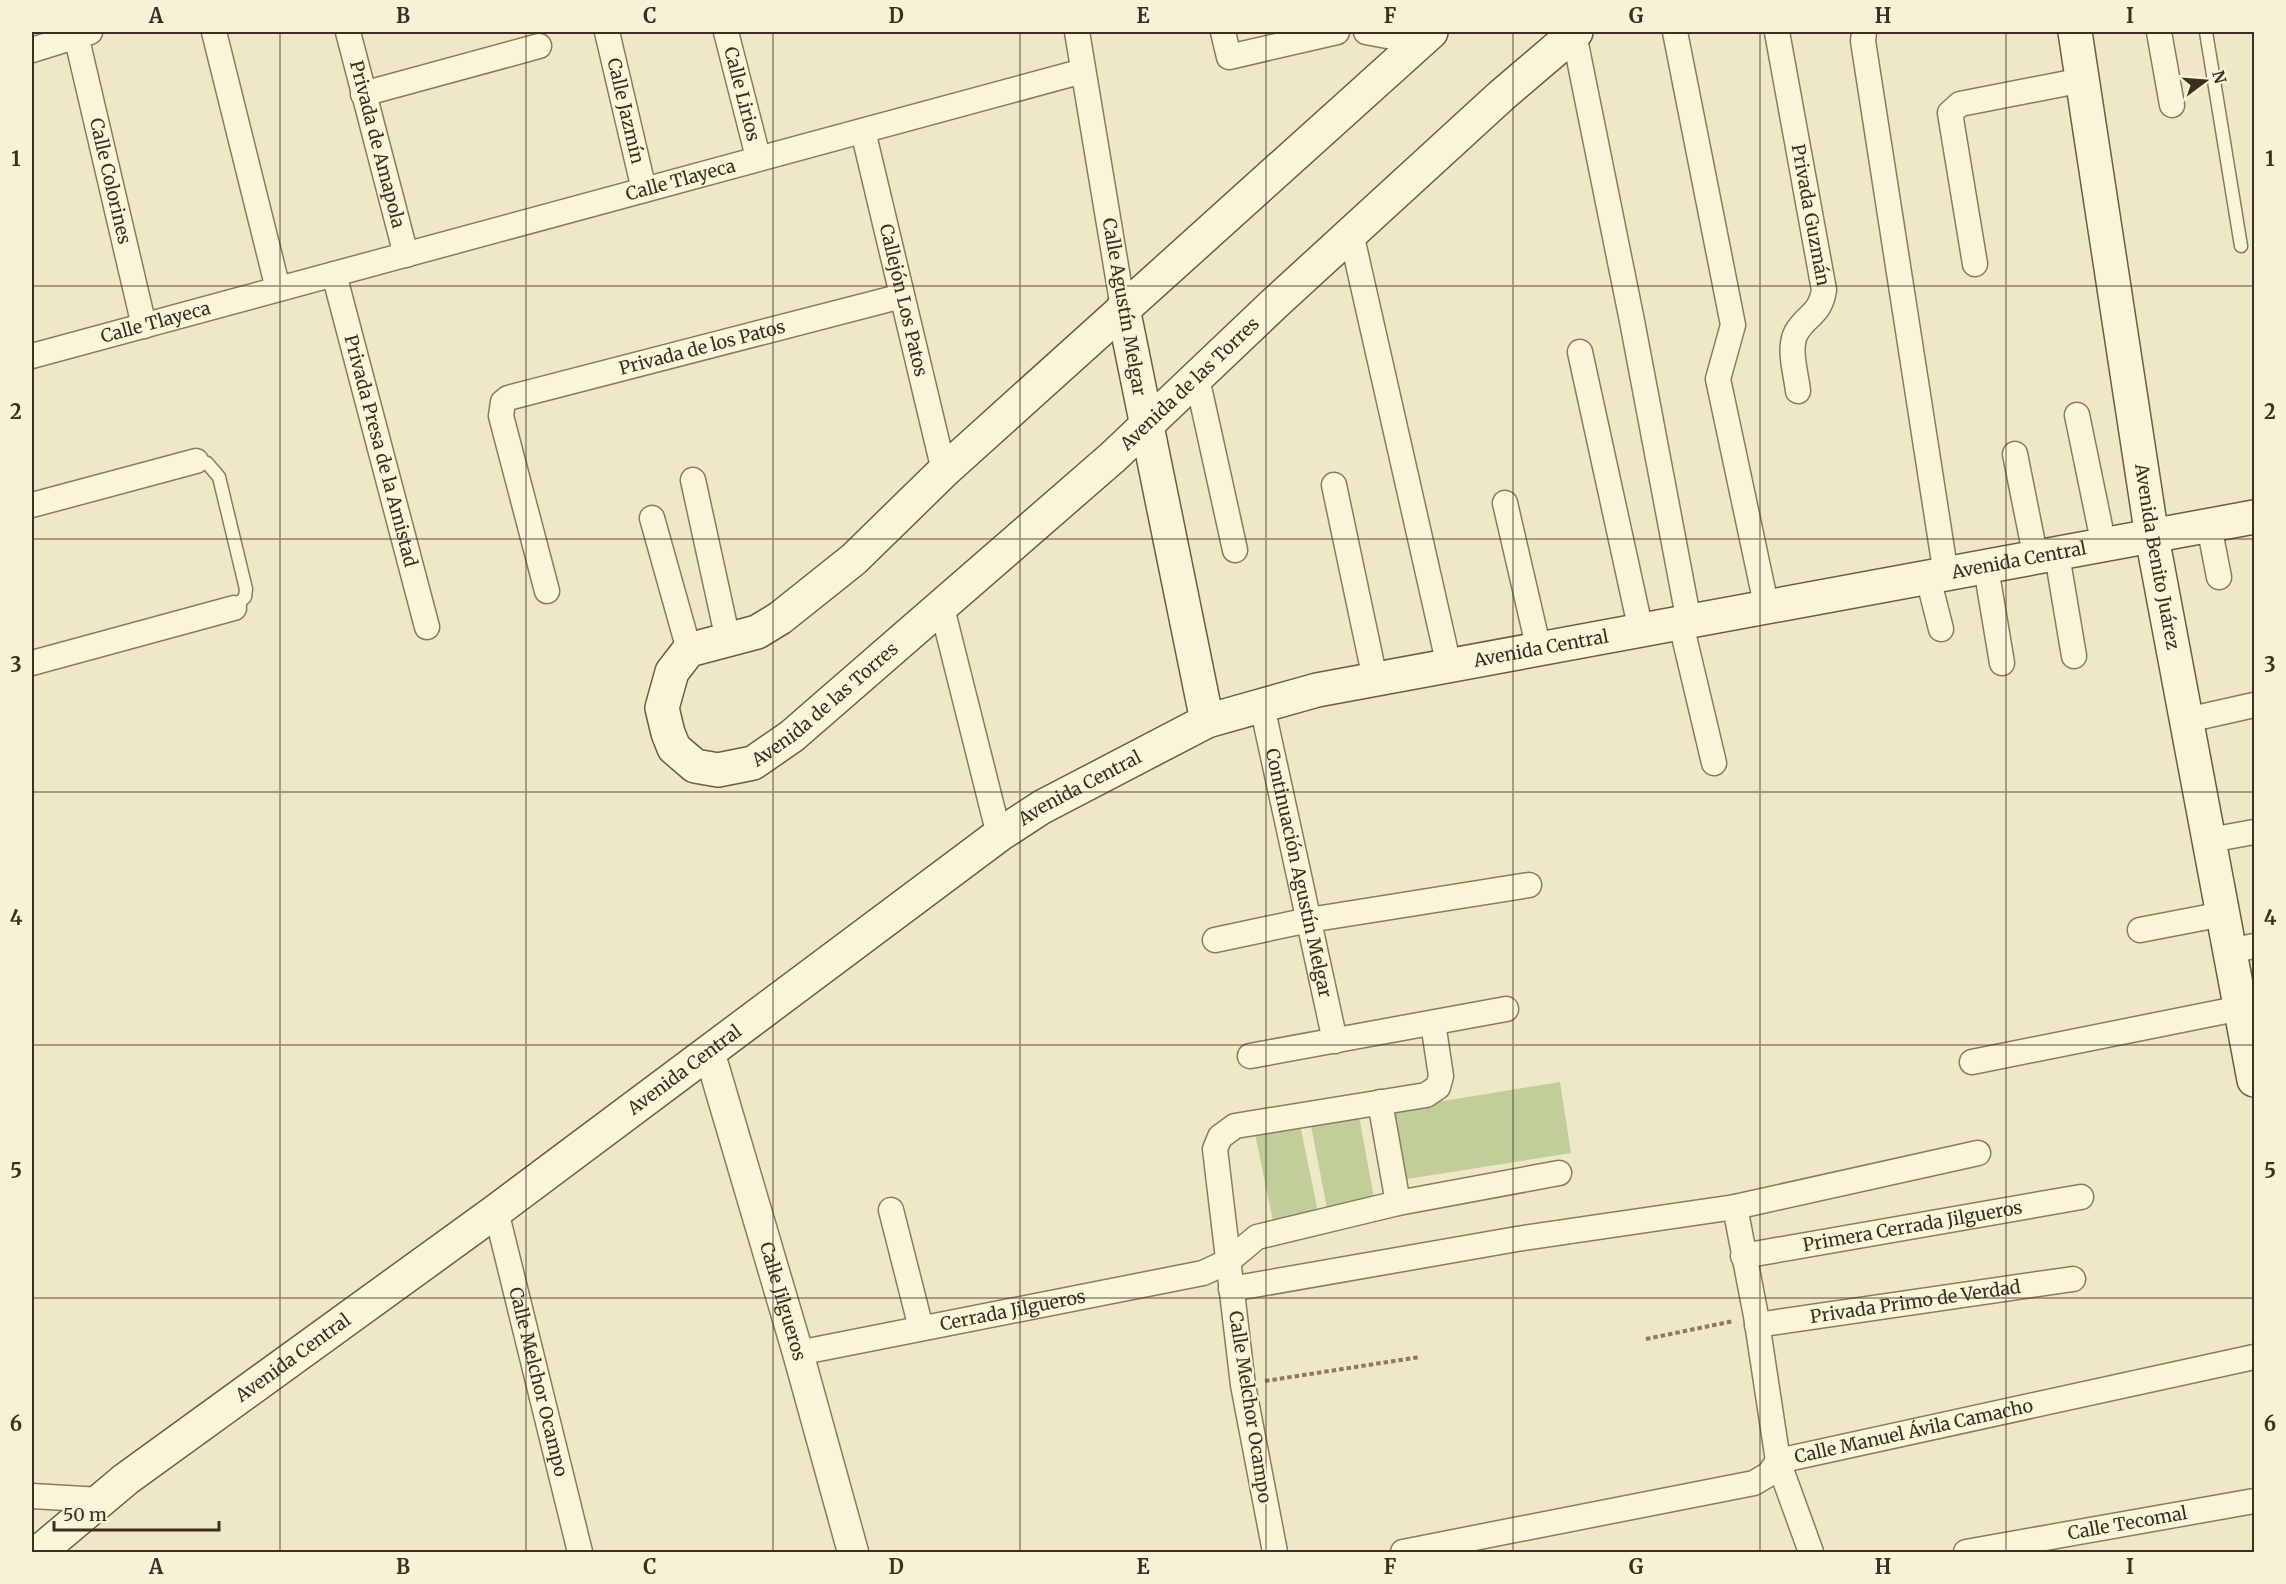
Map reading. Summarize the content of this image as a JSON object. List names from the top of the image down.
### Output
{
  "streets": {
    "main road": [
      "Calle Agustín Melgar",
      "Avenida de las Torres",
      "Avenida Benito Juárez",
      "Avenida Central"
    ],
    "street": [
      "Calle Lirios",
      "Calle Jazmín",
      "Privada de Amapola",
      "Calle Tlayeca",
      "Calle Colorines",
      "Privada Guzmán",
      "Callejón Los Patos",
      "Privada de los Patos",
      "Privada Presa de la Amistad",
      "Continuación Agustín Melgar",
      "Primera Cerrada Jilgueros",
      "Calle Jilgueros",
      "Privada Primo de Verdad",
      "Cerrada Jilgueros",
      "Calle Melchor Ocampo",
      "Calle Manuel Ávila Camacho",
      "Calle Tecomal"
    ]
  },
  "crossings": [
    ["Calle Lirios", "Calle Tlayeca"],
    ["Calle Jazmín", "Calle Tlayeca"],
    ["Privada de Amapola", "Calle Tlayeca"],
    ["Calle Tlayeca", "Calle Colorines"],
    ["Calle Tlayeca", "Callejón Los Patos"],
    ["Calle Tlayeca", "Calle Agustín Melgar"],
    ["Calle Tlayeca", "Privada Presa de la Amistad"],
    ["Callejón Los Patos", "Privada de los Patos"],
    ["Calle Agustín Melgar", "Avenida de las Torres"],
    ["Calle Agustín Melgar", "Avenida Central"],
    ["Avenida Benito Juárez", "Avenida Central"],
    ["Avenida Central", "Continuación Agustín Melgar"],
    ["Avenida Central", "Calle Jilgueros"],
    ["Avenida Central", "Calle Melchor Ocampo"],
    ["Calle Jilgueros", "Cerrada Jilgueros"],
    ["Cerrada Jilgueros", "Calle Melchor Ocampo"]
  ],
  "scale_bar": "50 m",
  "north": "right",
  "grid": {
    "columns": [
      "A",
      "B",
      "C",
      "D",
      "E",
      "F",
      "G",
      "H",
      "I"
    ],
    "rows": [
      "1",
      "2",
      "3",
      "4",
      "5",
      "6"
    ]
  }
}
